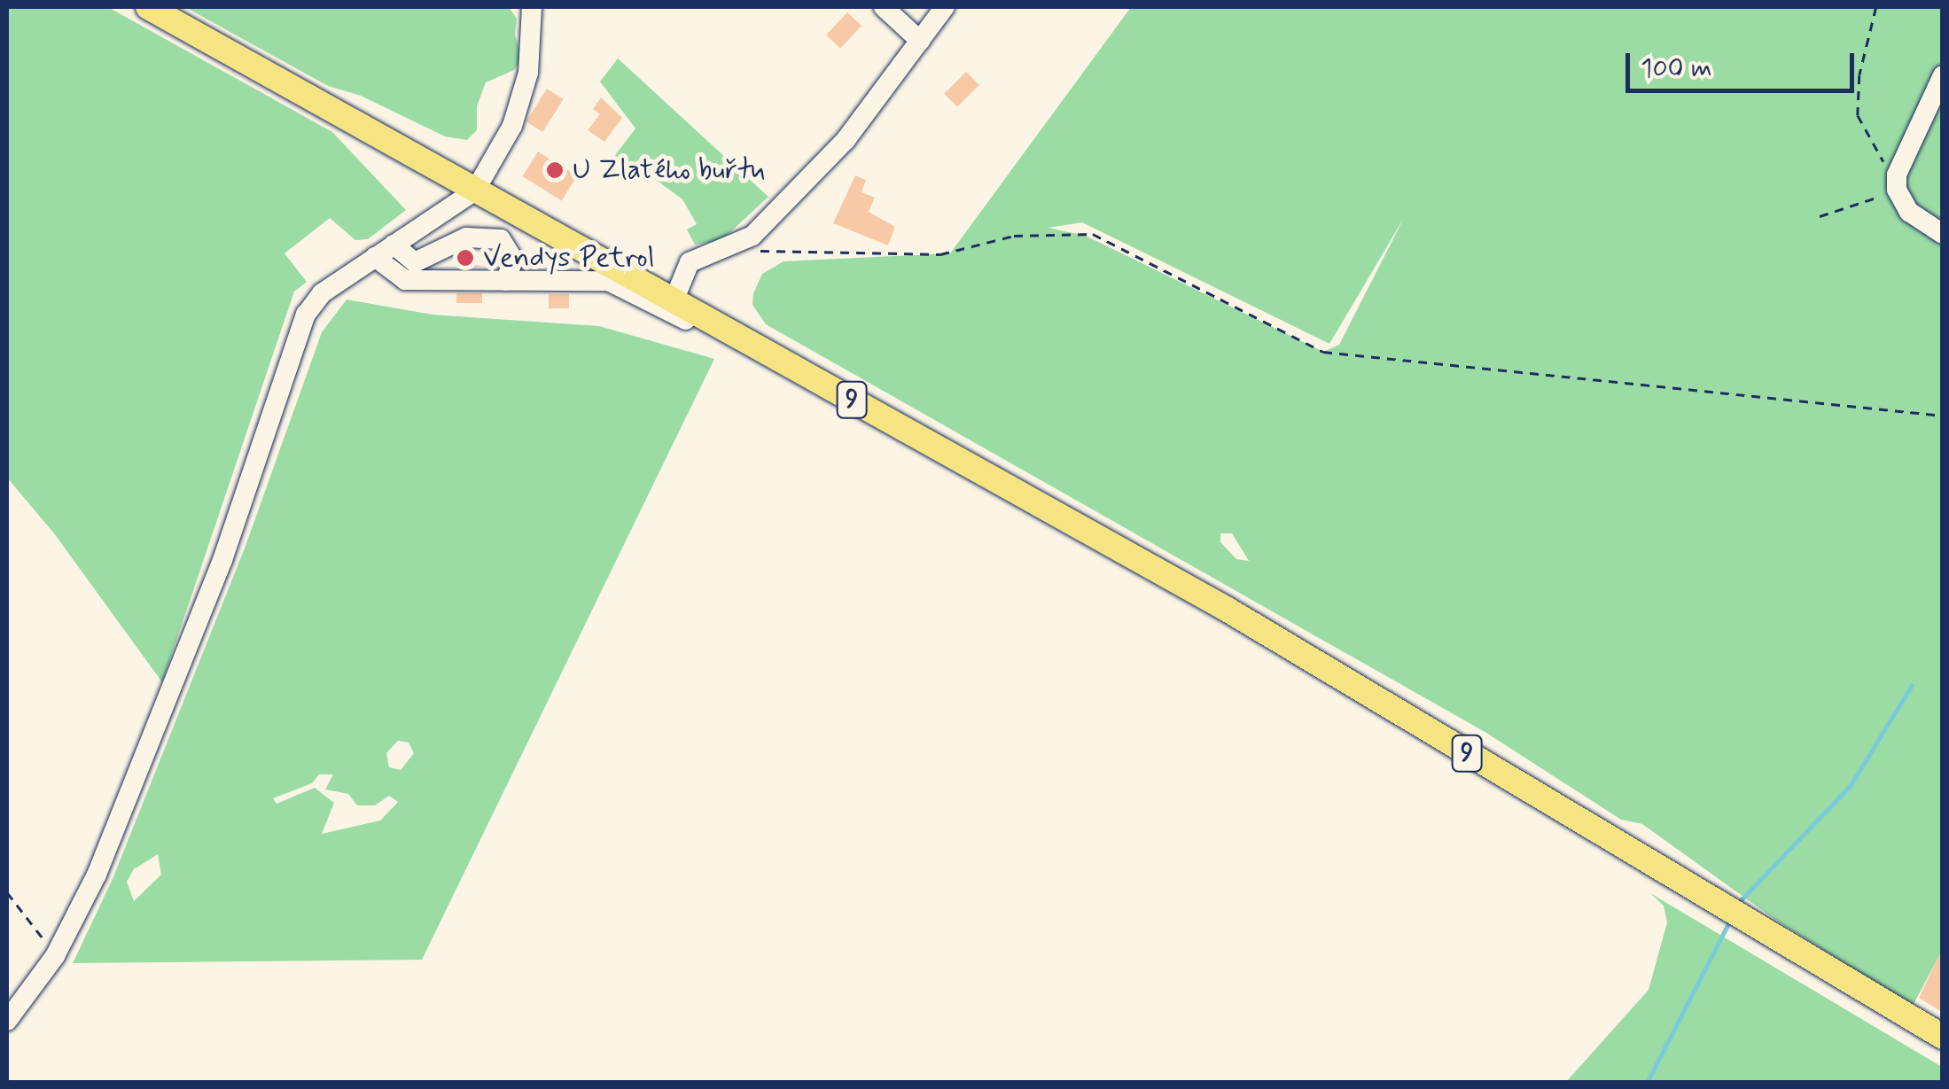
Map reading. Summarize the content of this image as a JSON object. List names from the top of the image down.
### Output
{
  "streets": {
    "main road": ["9"]
  },
  "places": ["U Zlatého buřtu", "Vendys Petrol"],
  "scale_bar": "100 m"
}
